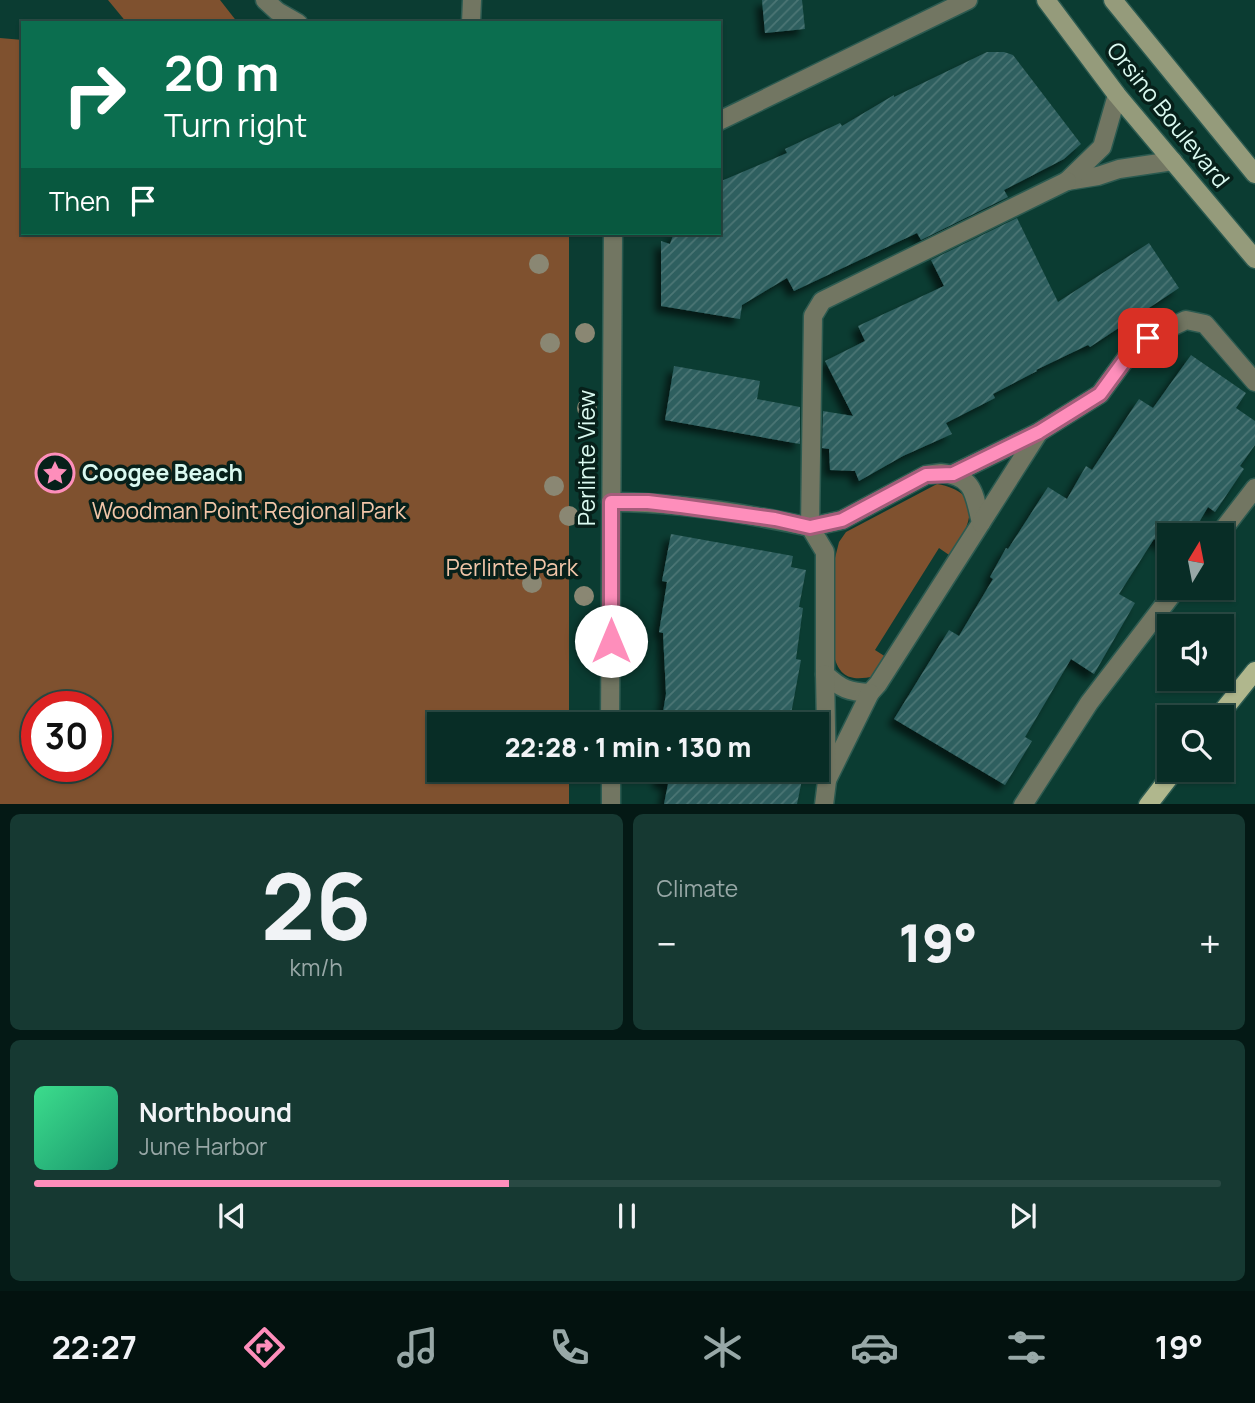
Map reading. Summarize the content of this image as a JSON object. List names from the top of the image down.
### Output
{
  "streets": {
    "main road": ["Orsino Boulevard"],
    "street": ["Perlinte View"]
  },
  "parks": ["Woodman Point Regional Park", "Perlinte Park"],
  "places": {
    "place": ["Coogee Beach"]
  },
  "north": "top",
  "page": {
    "turn": ["20 m", "Turn right"],
    "then": "Then",
    "limit": "30",
    "trip": "22:28 · 1 min · 130 m",
    "tile": [
      ["26", "km/h"],
      "Climate"
    ],
    "heat": ["−", "19°", "+"],
    "song": ["Northbound", "June Harbor"],
    "tabs": ["22:27", "19°"]
  }
}
